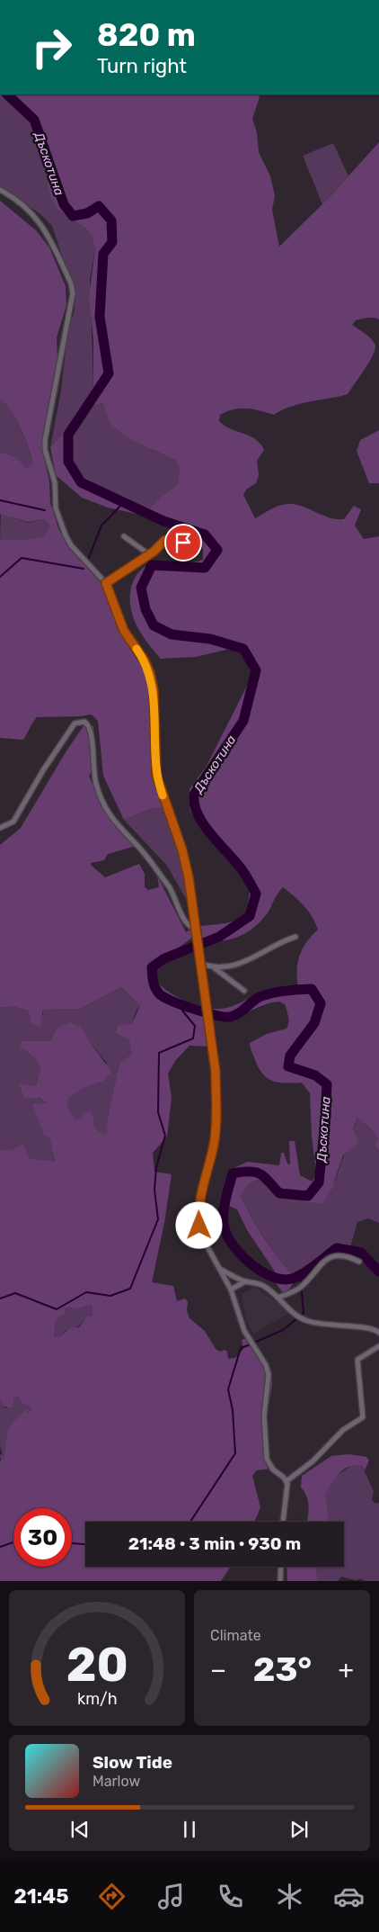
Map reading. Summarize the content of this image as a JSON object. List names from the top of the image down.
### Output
{
  "water": ["Дъскотина"],
  "page": {
    "turn": ["820 m", "Turn right"],
    "limit": "30",
    "trip": "21:48 · 3 min · 930 m",
    "tile": "Climate",
    "heat": ["−", "23°", "+"],
    "song": ["Slow Tide", "Marlow"],
    "tabs": "21:45",
    "gauge": ["20", "km/h"]
  }
}
